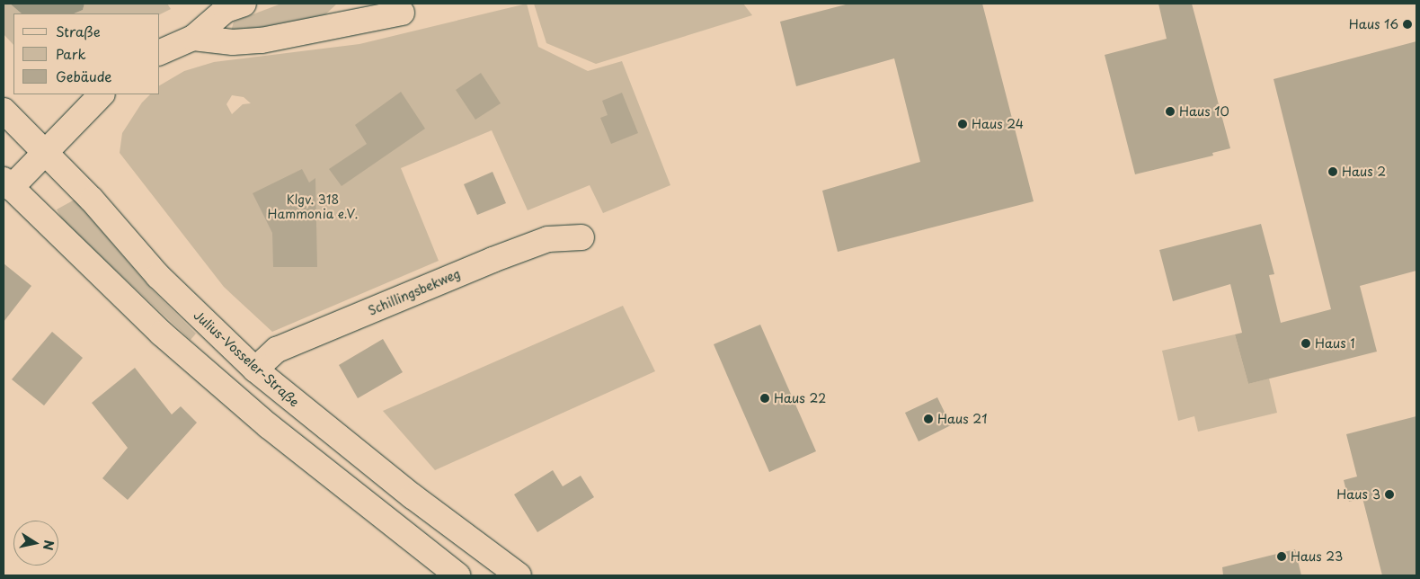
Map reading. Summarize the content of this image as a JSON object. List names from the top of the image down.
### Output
{
  "streets": {
    "main road": ["Schillingsbekweg", "Julius-Vosseler-Straße"]
  },
  "crossings": [
    ["Schillingsbekweg", "Julius-Vosseler-Straße"]
  ],
  "parks": ["Klgv. 318 Hammonia e.V."],
  "places": [
    "Haus 16",
    "Haus 10",
    "Haus 24",
    "Haus 2",
    "Haus 1",
    "Haus 22",
    "Haus 21",
    "Haus 3",
    "Haus 23"
  ],
  "legend": ["Straße", "Park", "Gebäude"],
  "north": "right"
}
